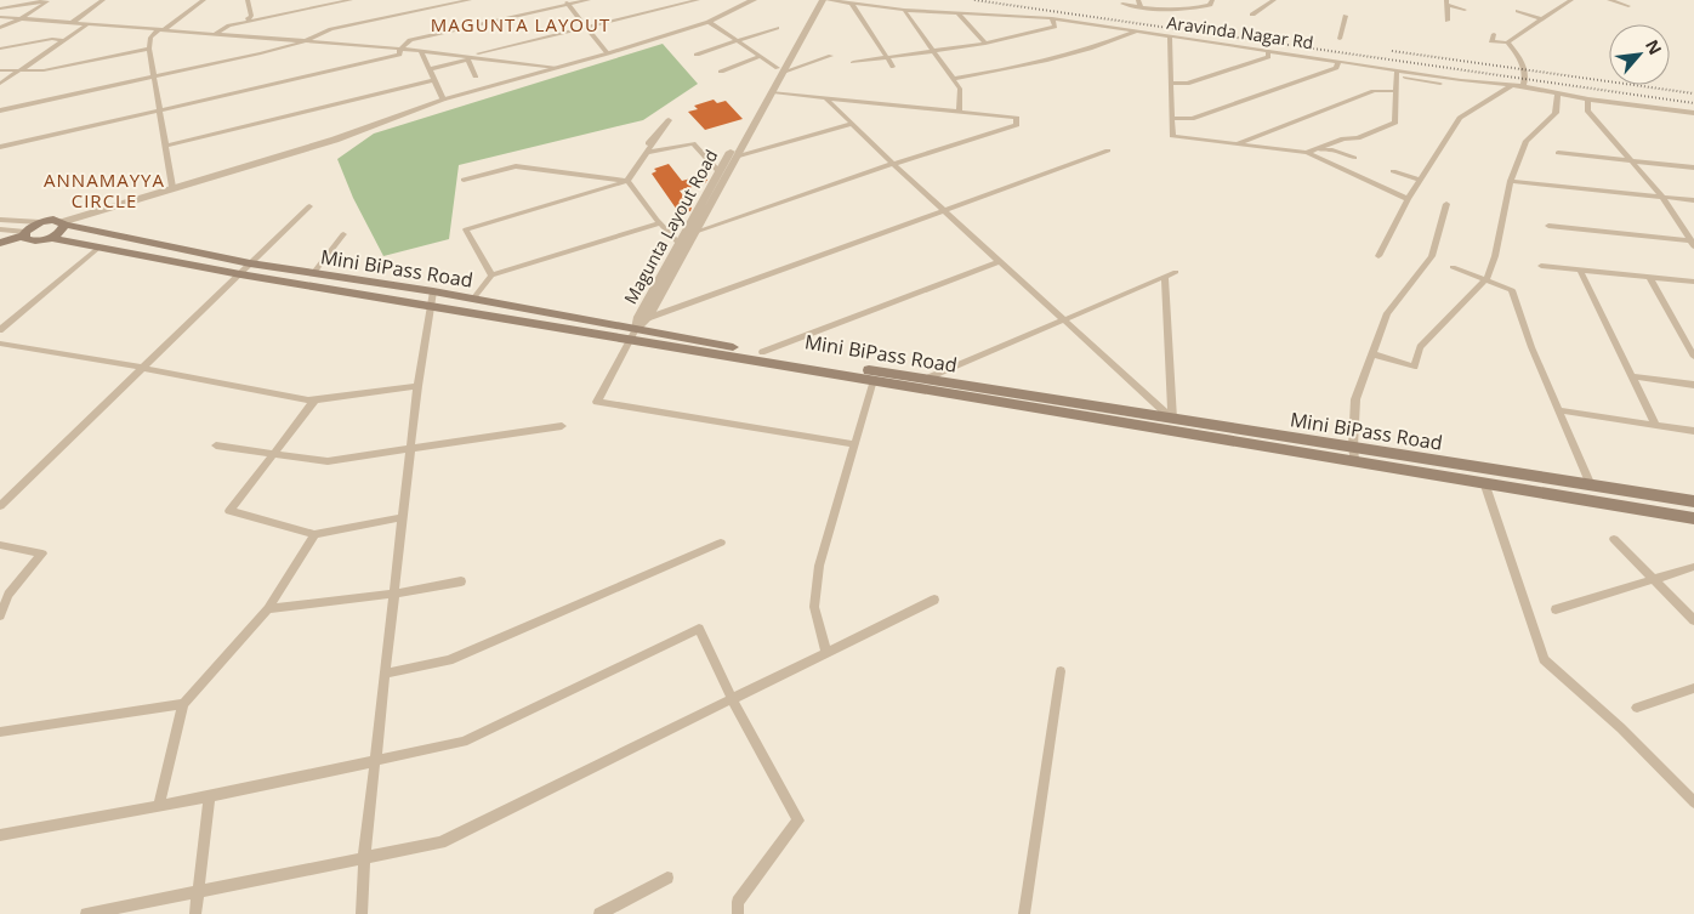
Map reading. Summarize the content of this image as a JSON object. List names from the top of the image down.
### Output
{
  "streets": {
    "main road": ["Mini BiPass Road"],
    "street": ["Aravinda Nagar Rd", "Magunta Layout Road"]
  },
  "crossings": [
    ["Magunta Layout Road", "Mini BiPass Road"]
  ],
  "districts": ["MAGUNTA LAYOUT", "ANNAMAYYA CIRCLE"],
  "north": "top right"
}
